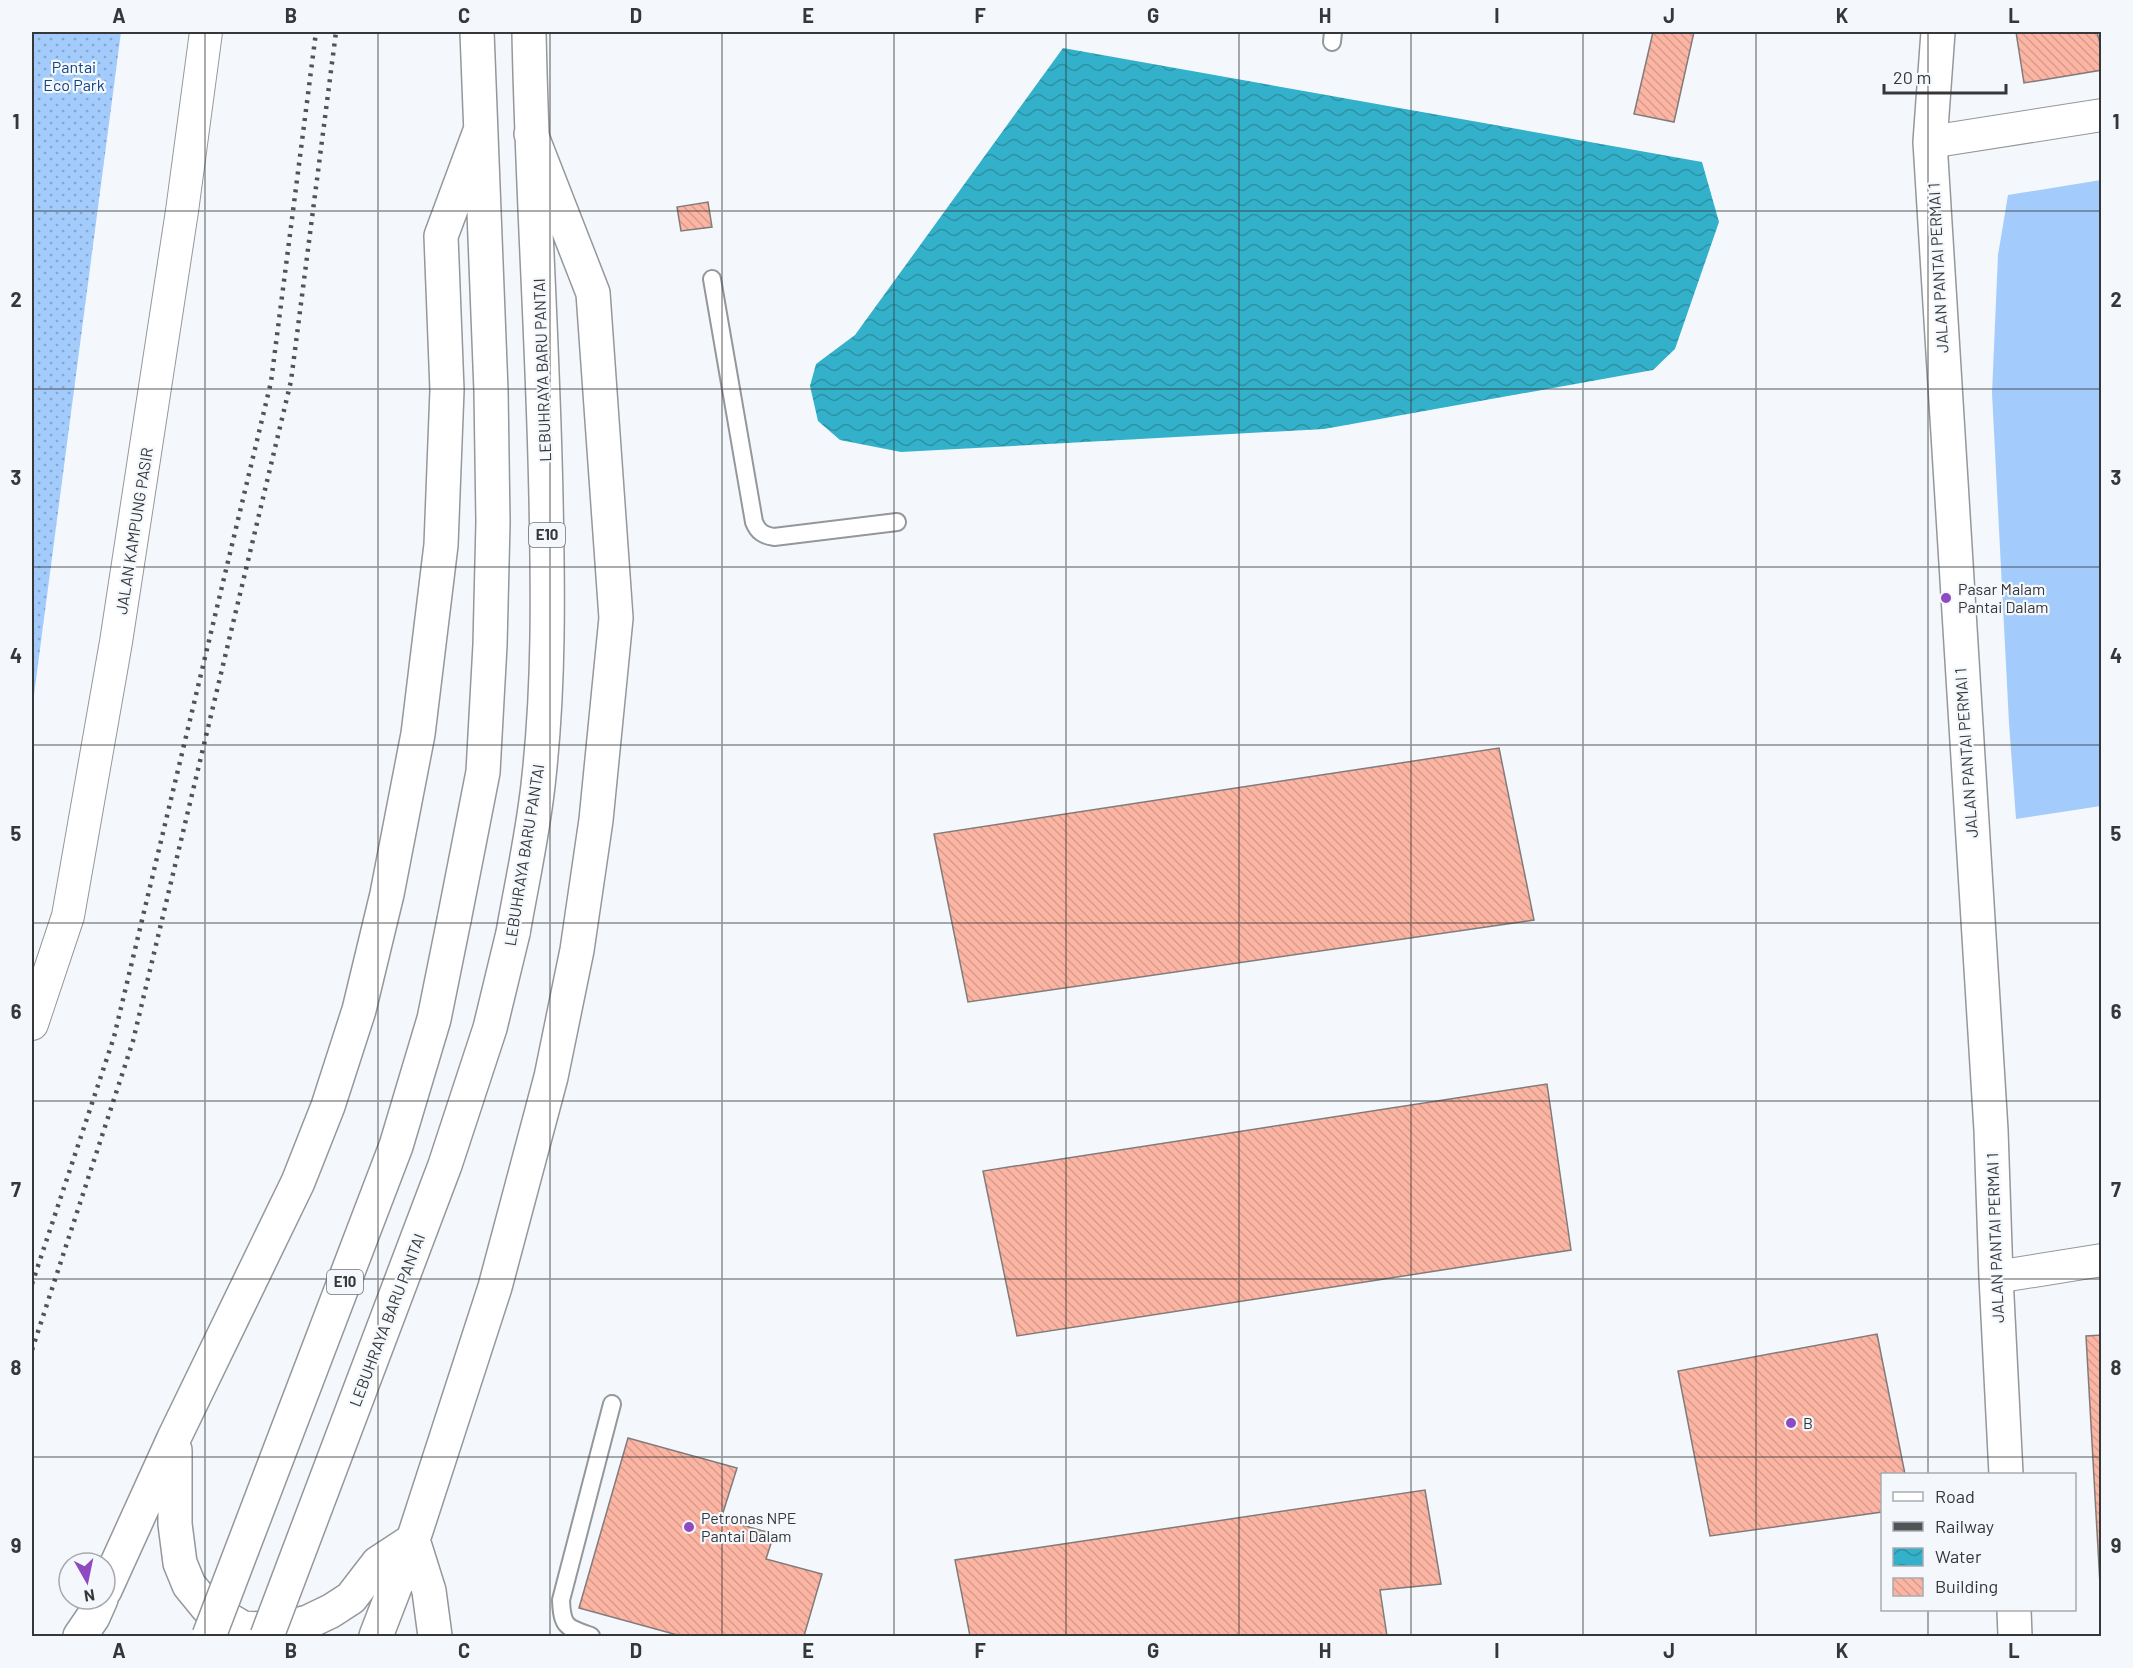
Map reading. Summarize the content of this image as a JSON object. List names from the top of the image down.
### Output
{
  "streets": {
    "main road": ["JALAN PANTAI PERMAI 1", "LEBUHRAYA BARU PANTAI", "E10"],
    "street": ["JALAN KAMPUNG PASIR"]
  },
  "parks": ["Pantai Eco Park"],
  "places": ["Pasar Malam Pantai Dalam", "B", "Petronas NPE Pantai Dalam"],
  "legend": [
    "Road",
    "Railway",
    "Water",
    "Building"
  ],
  "scale_bar": "20 m",
  "north": "bottom",
  "grid": {
    "columns": [
      "A",
      "B",
      "C",
      "D",
      "E",
      "F",
      "G",
      "H",
      "I",
      "J",
      "K",
      "L"
    ],
    "rows": [
      "1",
      "2",
      "3",
      "4",
      "5",
      "6",
      "7",
      "8",
      "9"
    ]
  }
}
